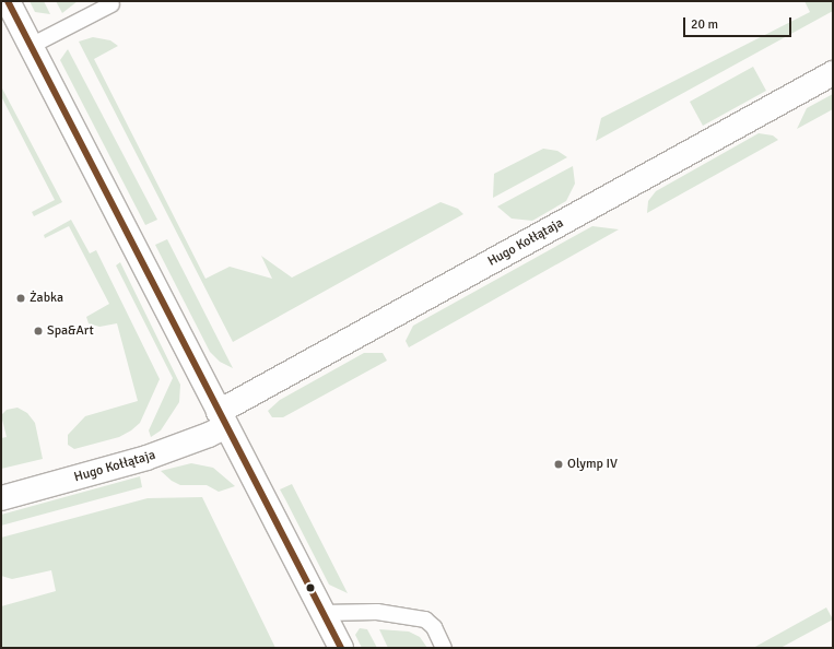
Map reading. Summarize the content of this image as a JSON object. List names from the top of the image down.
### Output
{
  "streets": {
    "street": ["Hugo Kołłątaja"]
  },
  "places": ["Żabka", "Spa&Art", "Olymp IV"],
  "scale_bar": "20 m"
}
